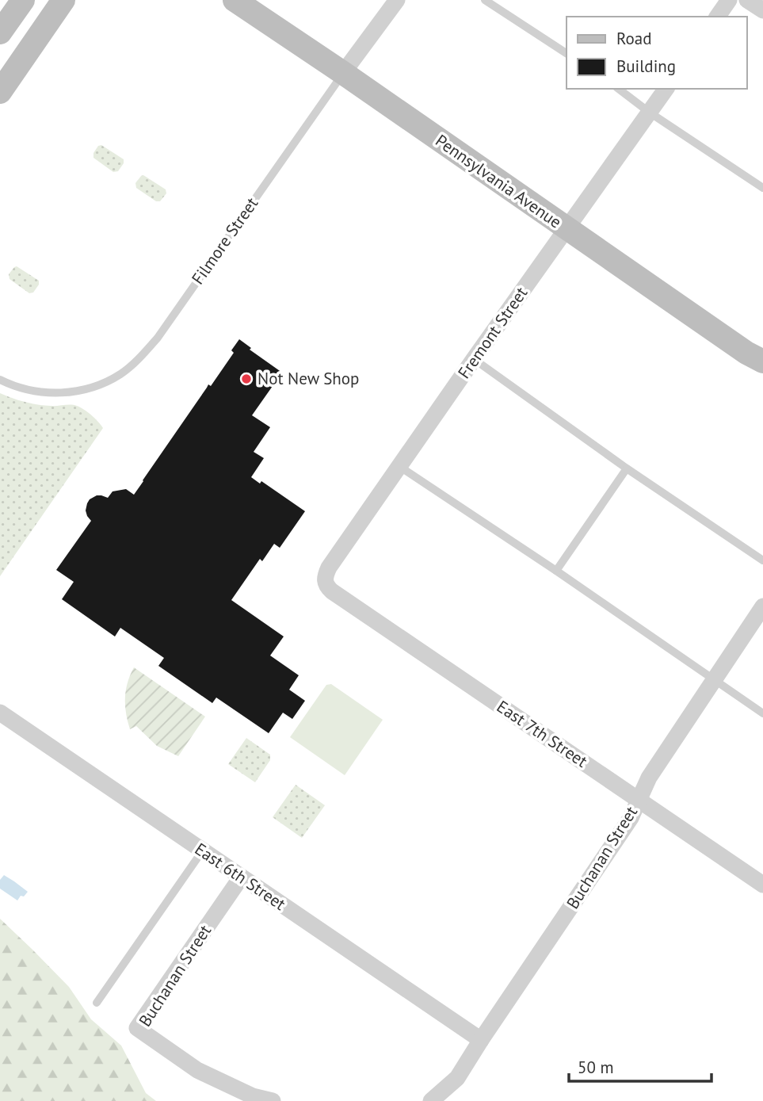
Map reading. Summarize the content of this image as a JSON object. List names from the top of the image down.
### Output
{
  "streets": {
    "main road": ["Pennsylvania Avenue"],
    "street": [
      "Filmore Street",
      "Fremont Street",
      "East 7th Street",
      "Buchanan Street",
      "East 6th Street"
    ]
  },
  "crossings": [
    ["Pennsylvania Avenue", "Filmore Street"],
    ["Pennsylvania Avenue", "Fremont Street"],
    ["Fremont Street", "East 7th Street"],
    ["East 7th Street", "Buchanan Street"],
    ["Buchanan Street", "East 6th Street"]
  ],
  "places": ["Not New Shop"],
  "legend": ["Road", "Building"],
  "scale_bar": "50 m"
}
